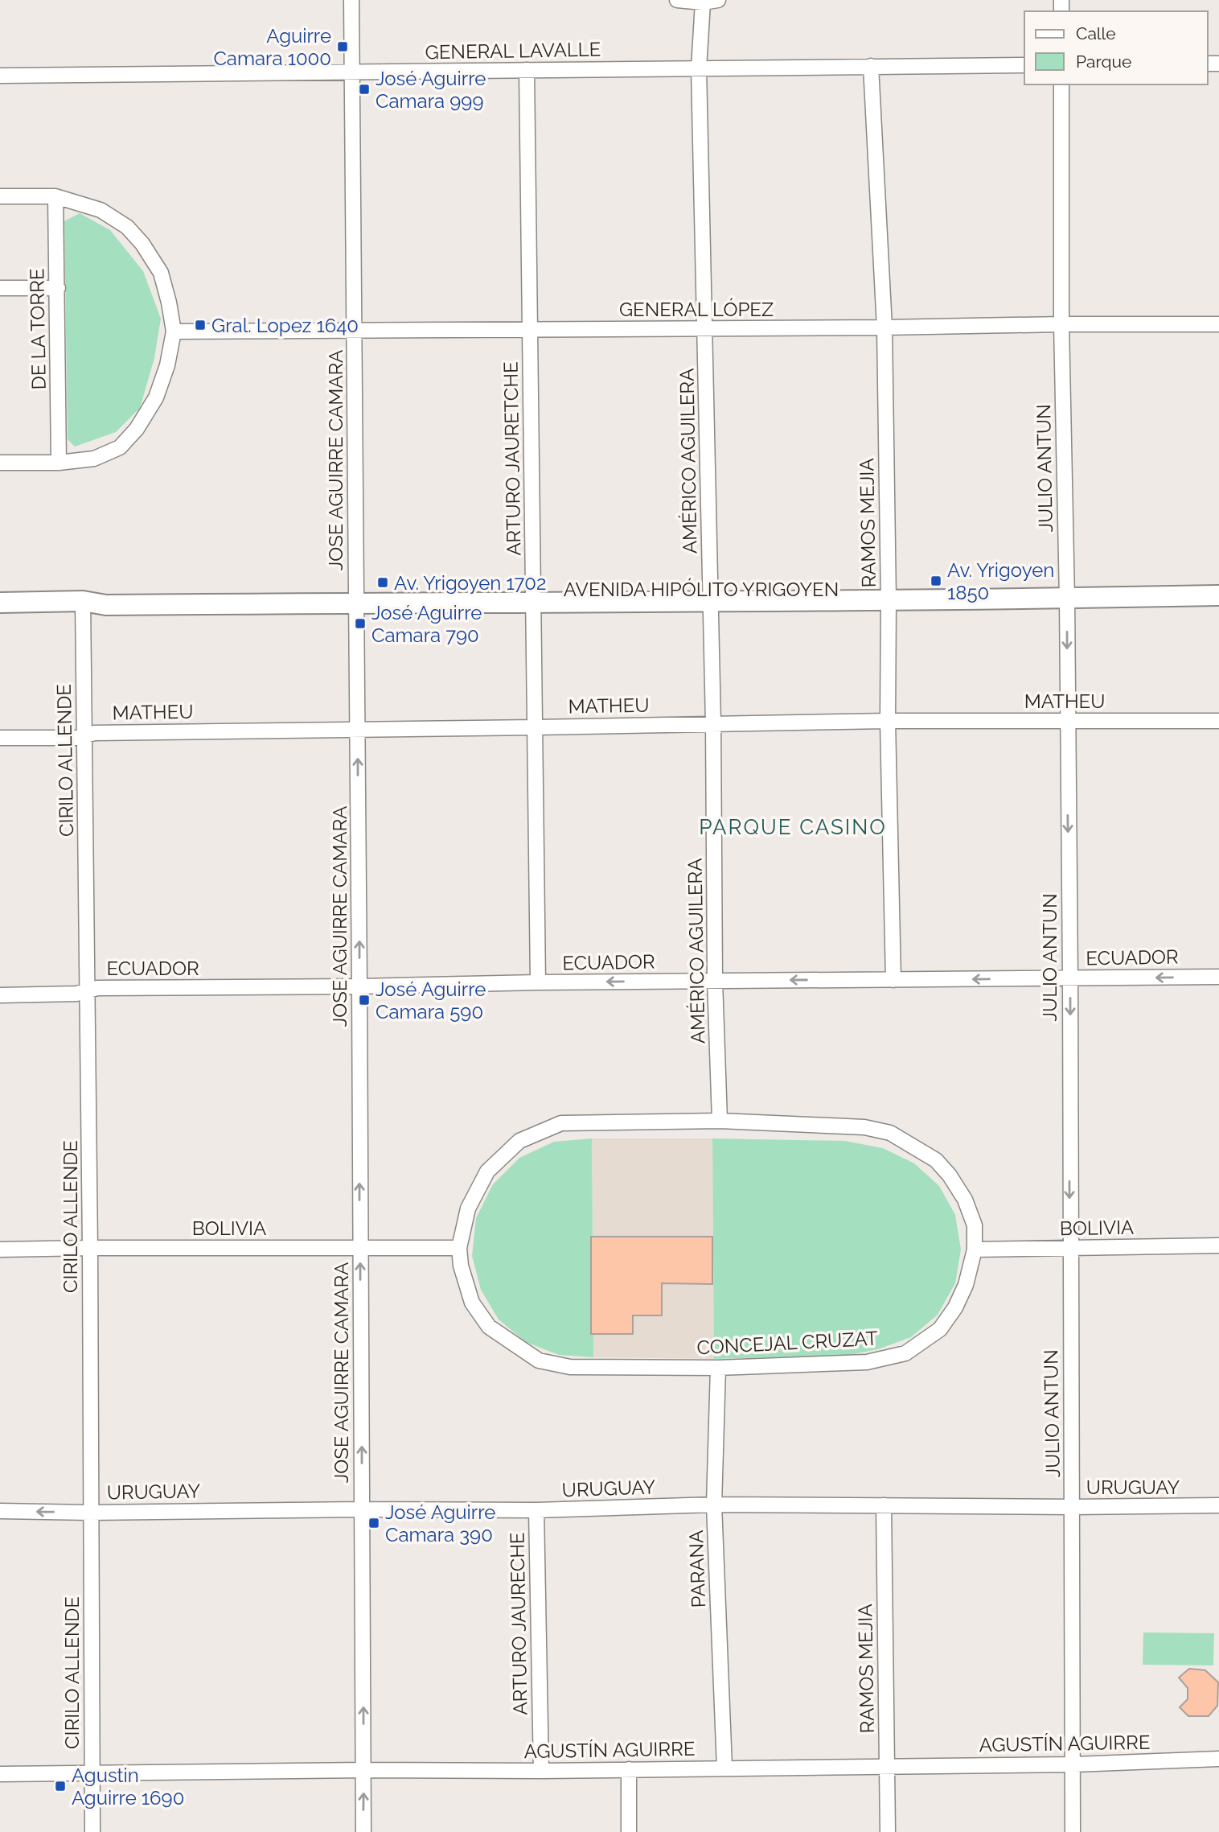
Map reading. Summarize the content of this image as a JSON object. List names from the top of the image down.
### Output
{
  "streets": {
    "main road": ["AVENIDA HIPÓLITO YRIGOYEN"],
    "street": [
      "GENERAL LAVALLE",
      "GENERAL LÓPEZ",
      "DE LA TORRE",
      "ARTURO JAURETCHE",
      "JOSE AGUIRRE CAMARA",
      "AMÉRICO AGUILERA",
      "JULIO ANTUN",
      "RAMOS MEJIA",
      "MATHEU",
      "CIRILO ALLENDE",
      "ECUADOR",
      "BOLIVIA",
      "CONCEJAL CRUZAT",
      "URUGUAY",
      "PARANA",
      "ARTURO JAURECHE",
      "AGUSTÍN AGUIRRE"
    ]
  },
  "crossings": [
    ["GENERAL LAVALLE", "ARTURO JAURETCHE"],
    ["GENERAL LAVALLE", "JOSE AGUIRRE CAMARA"],
    ["GENERAL LAVALLE", "AMÉRICO AGUILERA"],
    ["GENERAL LAVALLE", "RAMOS MEJIA"],
    ["GENERAL LÓPEZ", "ARTURO JAURETCHE"],
    ["GENERAL LÓPEZ", "JOSE AGUIRRE CAMARA"],
    ["GENERAL LÓPEZ", "AMÉRICO AGUILERA"],
    ["GENERAL LÓPEZ", "JULIO ANTUN"],
    ["GENERAL LÓPEZ", "RAMOS MEJIA"],
    ["ARTURO JAURETCHE", "AVENIDA HIPÓLITO YRIGOYEN"],
    ["ARTURO JAURETCHE", "MATHEU"],
    ["ARTURO JAURETCHE", "ECUADOR"],
    ["JOSE AGUIRRE CAMARA", "AVENIDA HIPÓLITO YRIGOYEN"],
    ["JOSE AGUIRRE CAMARA", "MATHEU"],
    ["JOSE AGUIRRE CAMARA", "ECUADOR"],
    ["JOSE AGUIRRE CAMARA", "BOLIVIA"],
    ["JOSE AGUIRRE CAMARA", "URUGUAY"],
    ["JOSE AGUIRRE CAMARA", "AGUSTÍN AGUIRRE"],
    ["AMÉRICO AGUILERA", "AVENIDA HIPÓLITO YRIGOYEN"],
    ["AMÉRICO AGUILERA", "MATHEU"],
    ["AMÉRICO AGUILERA", "ECUADOR"],
    ["AMÉRICO AGUILERA", "CONCEJAL CRUZAT"],
    ["JULIO ANTUN", "AVENIDA HIPÓLITO YRIGOYEN"],
    ["JULIO ANTUN", "MATHEU"],
    ["JULIO ANTUN", "ECUADOR"],
    ["JULIO ANTUN", "BOLIVIA"],
    ["JULIO ANTUN", "URUGUAY"],
    ["JULIO ANTUN", "AGUSTÍN AGUIRRE"],
    ["RAMOS MEJIA", "AVENIDA HIPÓLITO YRIGOYEN"],
    ["RAMOS MEJIA", "MATHEU"],
    ["RAMOS MEJIA", "ECUADOR"],
    ["RAMOS MEJIA", "URUGUAY"],
    ["RAMOS MEJIA", "AGUSTÍN AGUIRRE"],
    ["AVENIDA HIPÓLITO YRIGOYEN", "CIRILO ALLENDE"],
    ["MATHEU", "CIRILO ALLENDE"],
    ["CIRILO ALLENDE", "ECUADOR"],
    ["CIRILO ALLENDE", "BOLIVIA"],
    ["CIRILO ALLENDE", "URUGUAY"],
    ["CIRILO ALLENDE", "AGUSTÍN AGUIRRE"],
    ["BOLIVIA", "CONCEJAL CRUZAT"],
    ["CONCEJAL CRUZAT", "PARANA"],
    ["URUGUAY", "PARANA"],
    ["URUGUAY", "ARTURO JAURECHE"],
    ["PARANA", "AGUSTÍN AGUIRRE"],
    ["ARTURO JAURECHE", "AGUSTÍN AGUIRRE"]
  ],
  "one_way": ["JOSE AGUIRRE CAMARA", "JULIO ANTUN", "ECUADOR"],
  "districts": ["PARQUE CASINO"],
  "places": {
    "transit": [
      "Aguirre Camara 1000",
      "José Aguirre Camara 999",
      "Gral. Lopez 1640",
      "Av. Yrigoyen 1850",
      "Av. Yrigoyen 1702",
      "José Aguirre Camara 790",
      "José Aguirre Camara 590",
      "José Aguirre Camara 390",
      "Agustin Aguirre 1690"
    ]
  },
  "legend": ["Calle", "Parque"]
}
